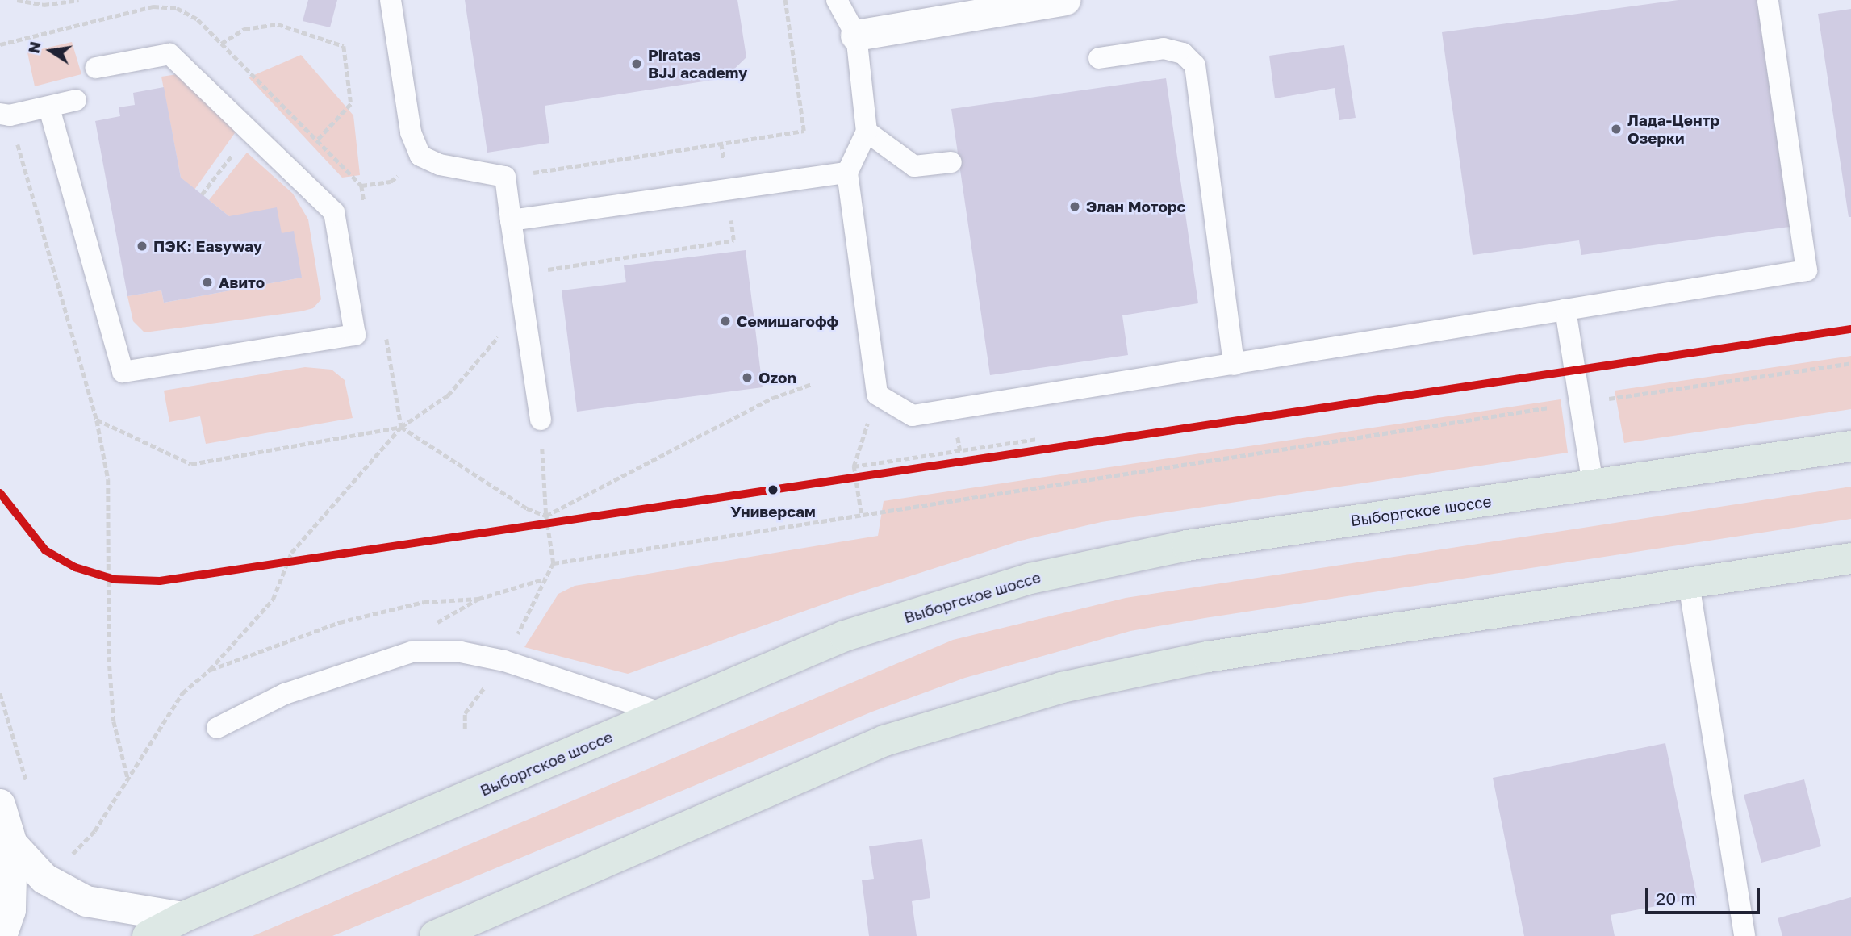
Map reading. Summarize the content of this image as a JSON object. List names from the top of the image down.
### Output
{
  "streets": {
    "main road": ["Выборгское шоссе"]
  },
  "places": [
    "Piratas BJJ academy",
    "Лада-Центр Озерки",
    "Элан Моторс",
    "ПЭК: Easyway",
    "Авито",
    "Семишагофф",
    "Ozon",
    "Универсам"
  ],
  "scale_bar": "20 m",
  "north": "left"
}
